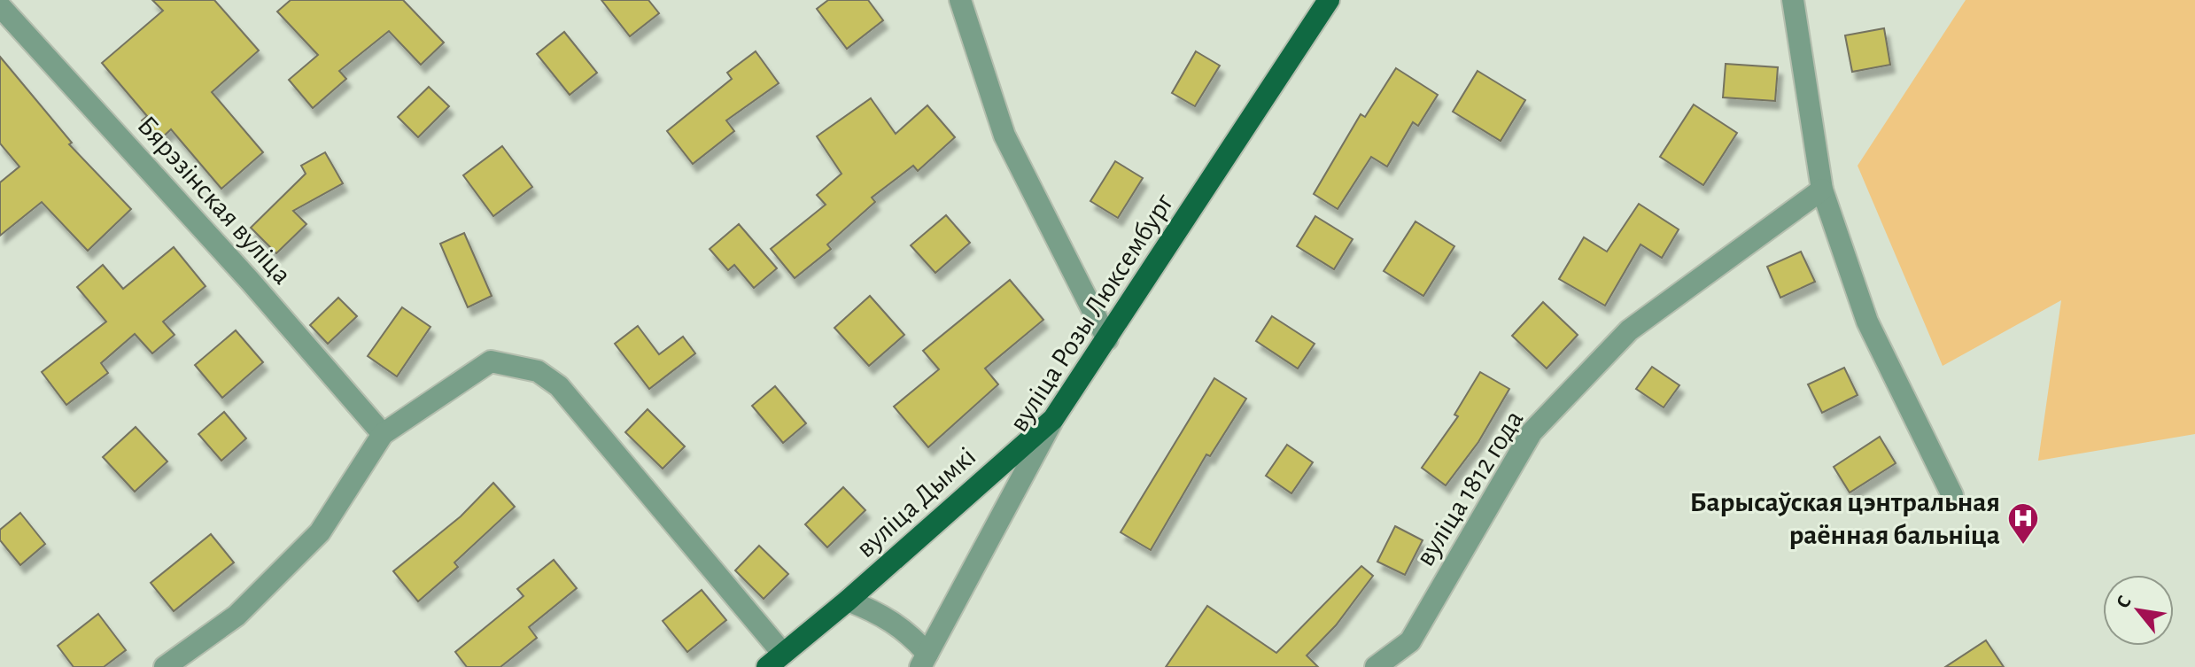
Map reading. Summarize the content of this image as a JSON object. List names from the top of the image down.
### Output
{
  "streets": {
    "main road": ["вуліца Розы Люксембург", "вуліца Дымкі"],
    "street": ["Бярэзінская вуліца", "вуліца 1812 года"]
  },
  "crossings": [
    ["вуліца Розы Люксембург", "вуліца Дымкі"]
  ],
  "places": {
    "hospital": ["Барысаўская цэнтральная раённая бальніца"]
  },
  "north": "top left"
}
